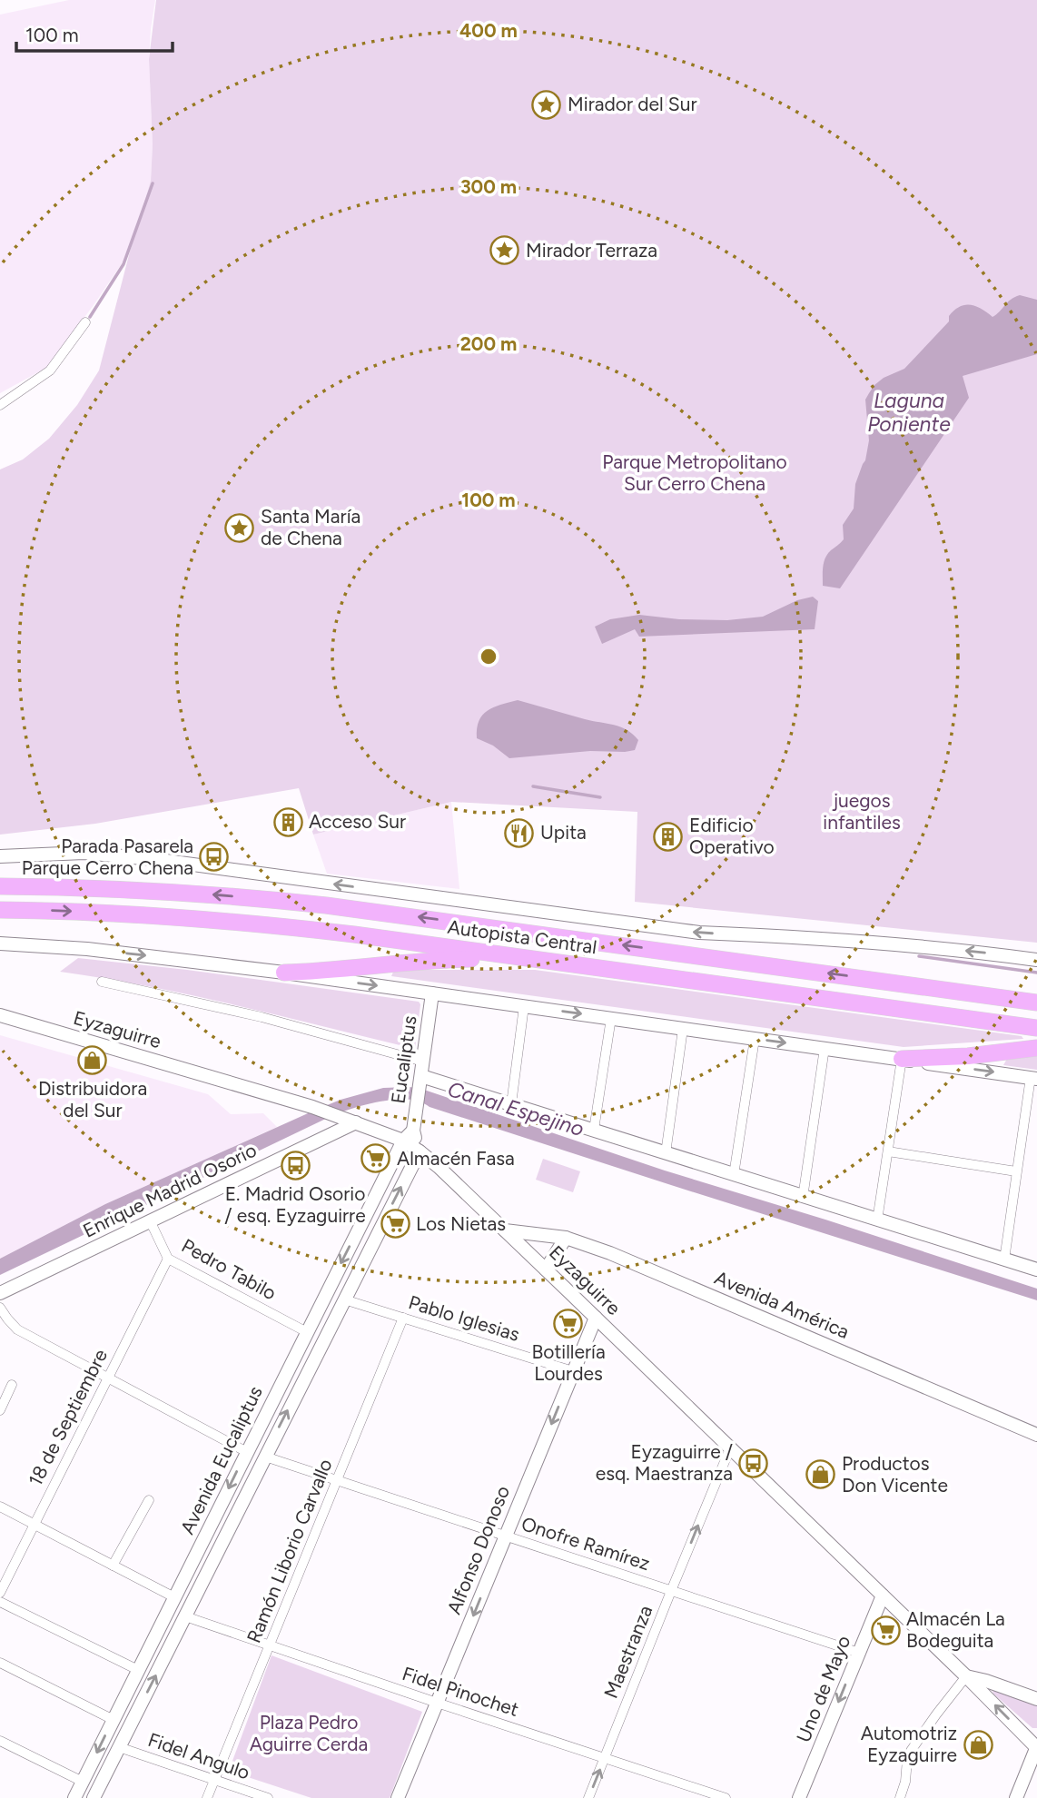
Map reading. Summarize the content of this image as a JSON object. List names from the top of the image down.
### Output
{
  "streets": {
    "highway": ["Autopista Central"],
    "main road": [
      "Eyzaguirre",
      "Eucaliptus",
      "Enrique Madrid Osorio",
      "Avenida América",
      "Avenida Eucaliptus",
      "Alfonso Donoso",
      "Uno de Mayo"
    ],
    "street": [
      "Pedro Tabilo",
      "Pablo Iglesias",
      "18 de Septiembre",
      "Onofre Ramírez",
      "Ramón Liborio Carvallo",
      "Maestranza",
      "Fidel Pinochet",
      "Fidel Angulo"
    ]
  },
  "crossings": [
    ["Eyzaguirre", "Eucaliptus"],
    ["Eyzaguirre", "Enrique Madrid Osorio"],
    ["Eyzaguirre", "Avenida América"],
    ["Eyzaguirre", "Avenida Eucaliptus"],
    ["Eyzaguirre", "Alfonso Donoso"],
    ["Eyzaguirre", "Maestranza"],
    ["Eyzaguirre", "Uno de Mayo"],
    ["Eucaliptus", "Avenida Eucaliptus"],
    ["Enrique Madrid Osorio", "Pedro Tabilo"],
    ["Pedro Tabilo", "18 de Septiembre"],
    ["Pedro Tabilo", "Avenida Eucaliptus"],
    ["Pablo Iglesias", "Avenida Eucaliptus"],
    ["Pablo Iglesias", "Alfonso Donoso"],
    ["Pablo Iglesias", "Ramón Liborio Carvallo"],
    ["Avenida Eucaliptus", "Onofre Ramírez"],
    ["Avenida Eucaliptus", "Fidel Pinochet"],
    ["Avenida Eucaliptus", "Fidel Angulo"],
    ["Onofre Ramírez", "Alfonso Donoso"],
    ["Onofre Ramírez", "Ramón Liborio Carvallo"],
    ["Onofre Ramírez", "Maestranza"],
    ["Onofre Ramírez", "Uno de Mayo"],
    ["Alfonso Donoso", "Fidel Pinochet"],
    ["Ramón Liborio Carvallo", "Fidel Pinochet"],
    ["Ramón Liborio Carvallo", "Fidel Angulo"],
    ["Maestranza", "Fidel Pinochet"]
  ],
  "one_way": ["Alfonso Donoso", "Maestranza", "Uno de Mayo"],
  "water": ["Laguna Poniente", "Canal Espejino"],
  "parks": ["Parque Metropolitano Sur Cerro Chena", "juegos infantiles", "Plaza Pedro Aguirre Cerda"],
  "places": {
    "place": ["Mirador del Sur", "Mirador Terraza", "Santa María de Chena"],
    "building": ["Acceso Sur", "Edificio Operativo"],
    "restaurant": ["Upita"],
    "bus stop": ["Parada Pasarela Parque Cerro Chena", "E. Madrid Osorio / esq. Eyzaguirre", "Eyzaguirre / esq. Maestranza"],
    "shop": ["Distribuidora del Sur", "Productos Don Vicente", "Automotriz Eyzaguirre"],
    "supermarket": [
      "Almacén Fasa",
      "Los Nietas",
      "Botillería Lourdes",
      "Almacén La Bodeguita"
    ]
  },
  "scale_bar": "100 m",
  "rings": [
    "400 m",
    "300 m",
    "200 m",
    "100 m"
  ]
}
